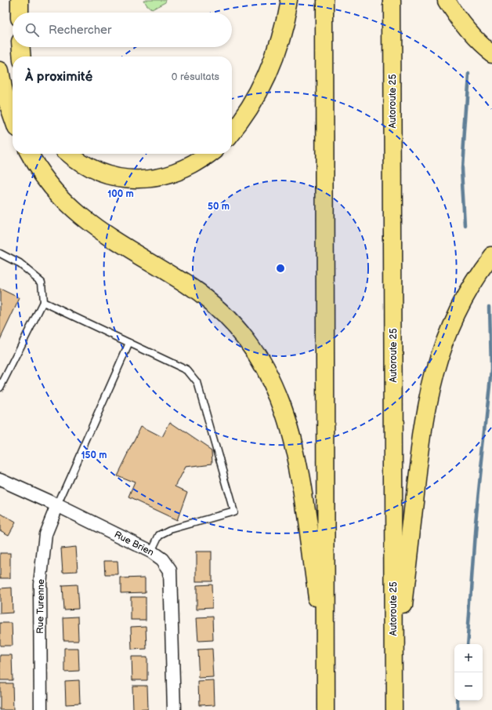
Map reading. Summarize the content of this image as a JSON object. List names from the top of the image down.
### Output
{
  "streets": {
    "highway": ["Autoroute 25"],
    "street": ["Rue Brien", "Rue Turenne"]
  },
  "crossings": [
    ["Rue Brien", "Rue Turenne"]
  ],
  "page": {
    "search": "Rechercher",
    "heading": ["À proximité", "0 résultats"],
    "map_buttons": ["+", "−"]
  },
  "rings": ["100 m", "50 m", "150 m"]
}
